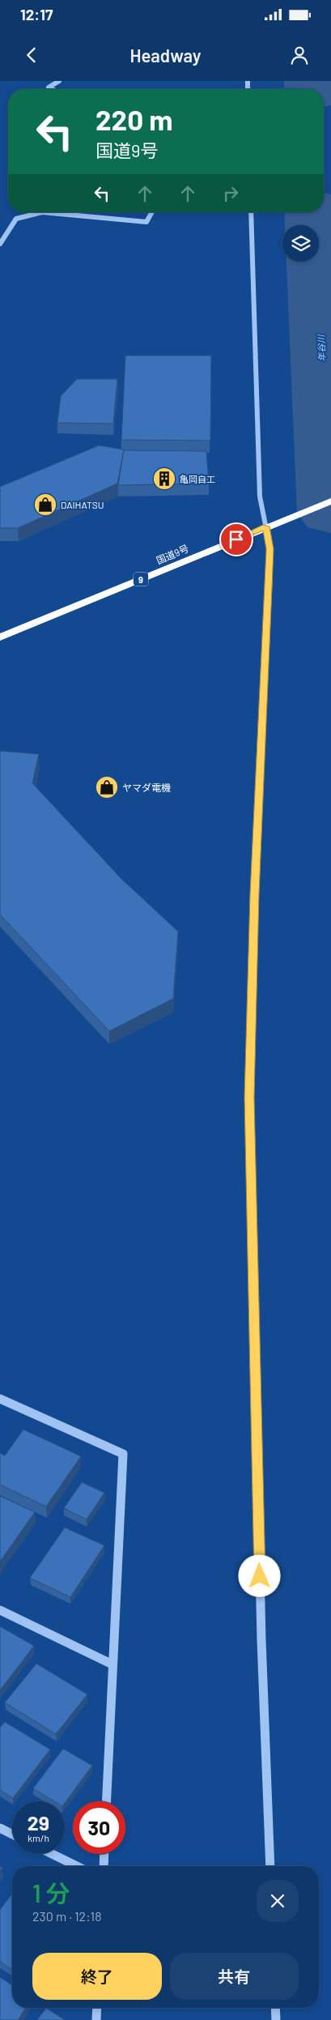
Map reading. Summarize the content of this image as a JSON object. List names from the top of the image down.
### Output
{
  "streets": {
    "highway": ["国道9号", "9"]
  },
  "water": ["年谷川"],
  "places": {
    "building": ["亀岡自工"],
    "shop": ["DAIHATSU", "ヤマダ電機"]
  },
  "page": {
    "status": "12:17",
    "header": "Headway",
    "turn": ["220 m", "国道9号"],
    "speed": "29 km/h",
    "limit": "30",
    "heading": ["1 分", "230 m · 12:18"],
    "buttons": ["終了", "共有"]
  }
}
